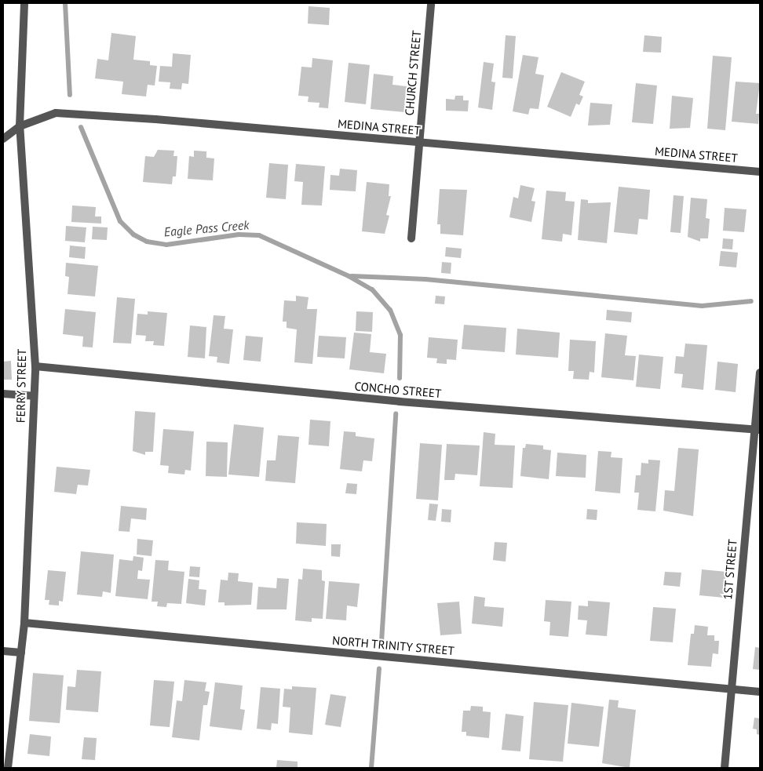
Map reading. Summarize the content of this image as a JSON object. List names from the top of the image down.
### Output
{
  "streets": {
    "street": [
      "CHURCH STREET",
      "MEDINA STREET",
      "FERRY STREET",
      "CONCHO STREET",
      "1ST STREET",
      "NORTH TRINITY STREET"
    ]
  },
  "crossings": [
    ["CHURCH STREET", "MEDINA STREET"],
    ["MEDINA STREET", "FERRY STREET"],
    ["FERRY STREET", "CONCHO STREET"],
    ["FERRY STREET", "NORTH TRINITY STREET"],
    ["CONCHO STREET", "1ST STREET"],
    ["1ST STREET", "NORTH TRINITY STREET"]
  ],
  "water": ["Eagle Pass Creek"]
}
